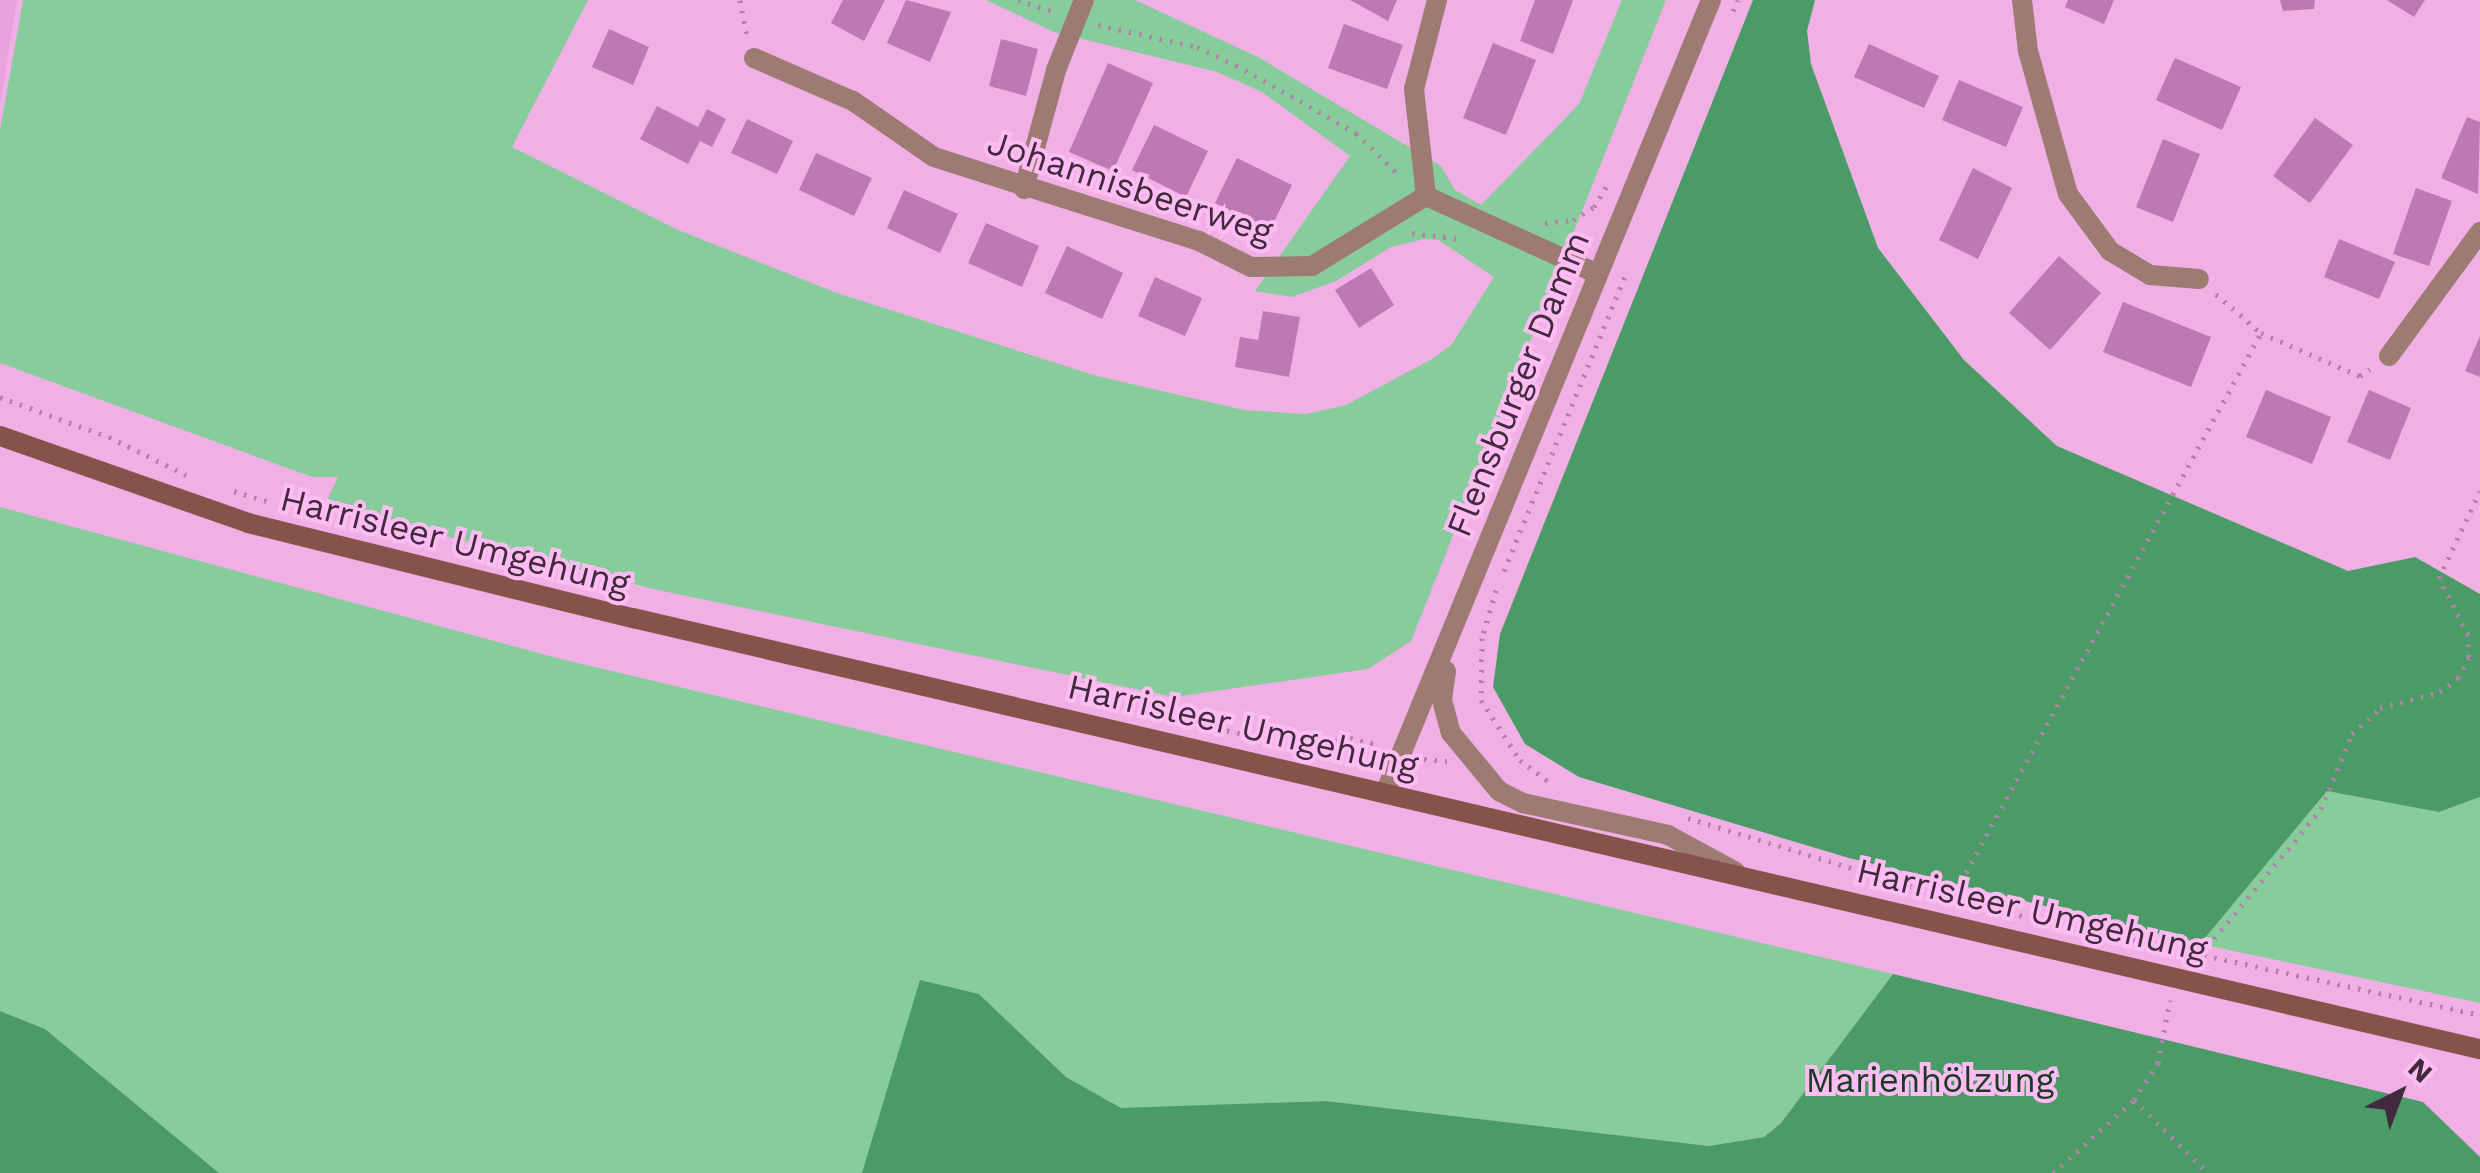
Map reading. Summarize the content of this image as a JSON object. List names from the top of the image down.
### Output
{
  "streets": {
    "main road": ["Harrisleer Umgehung"],
    "street": ["Johannisbeerweg", "Flensburger Damm"]
  },
  "crossings": [
    ["Flensburger Damm", "Harrisleer Umgehung"]
  ],
  "parks": ["Marienhölzung"],
  "north": "top right"
}
